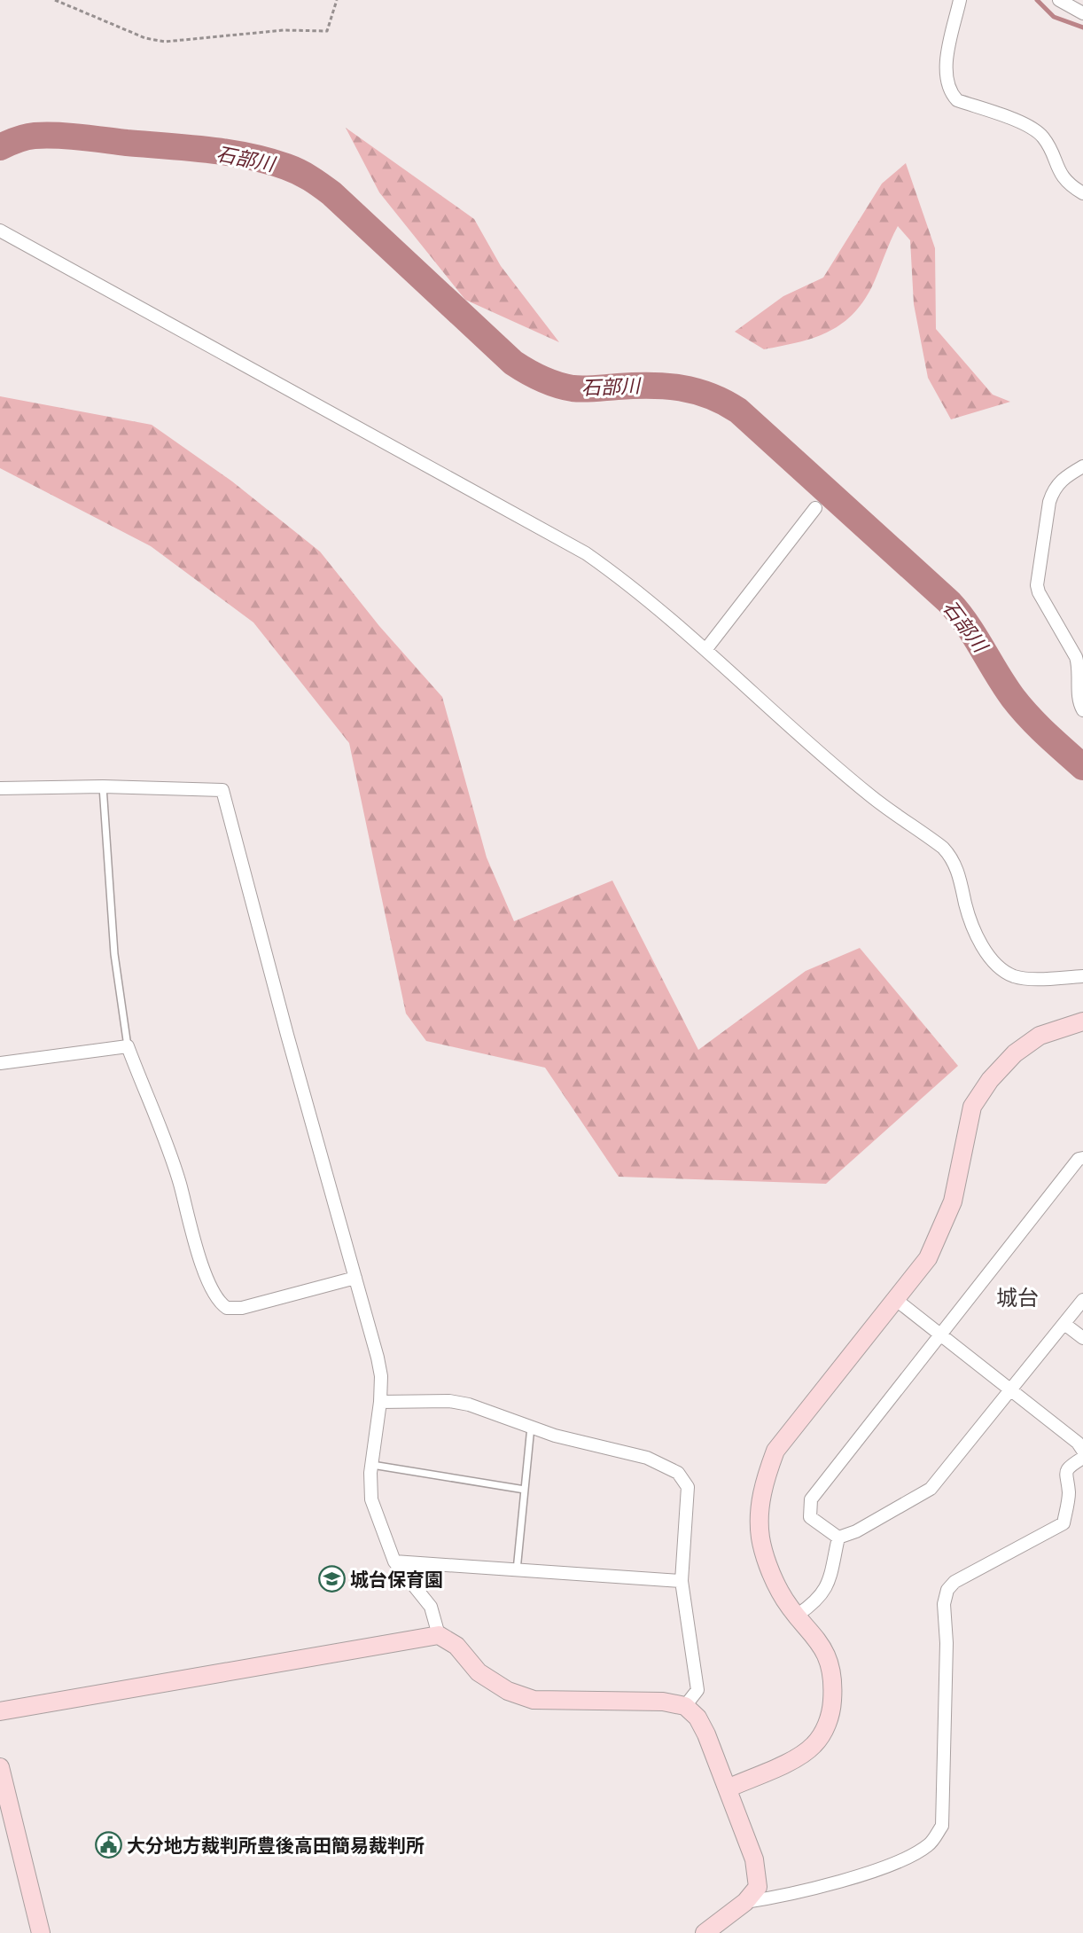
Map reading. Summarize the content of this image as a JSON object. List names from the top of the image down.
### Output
{
  "districts": ["城台"],
  "water": ["石部川"],
  "places": {
    "school or university": ["城台保育園"],
    "public building": ["大分地方裁判所豊後高田簡易裁判所"]
  }
}
